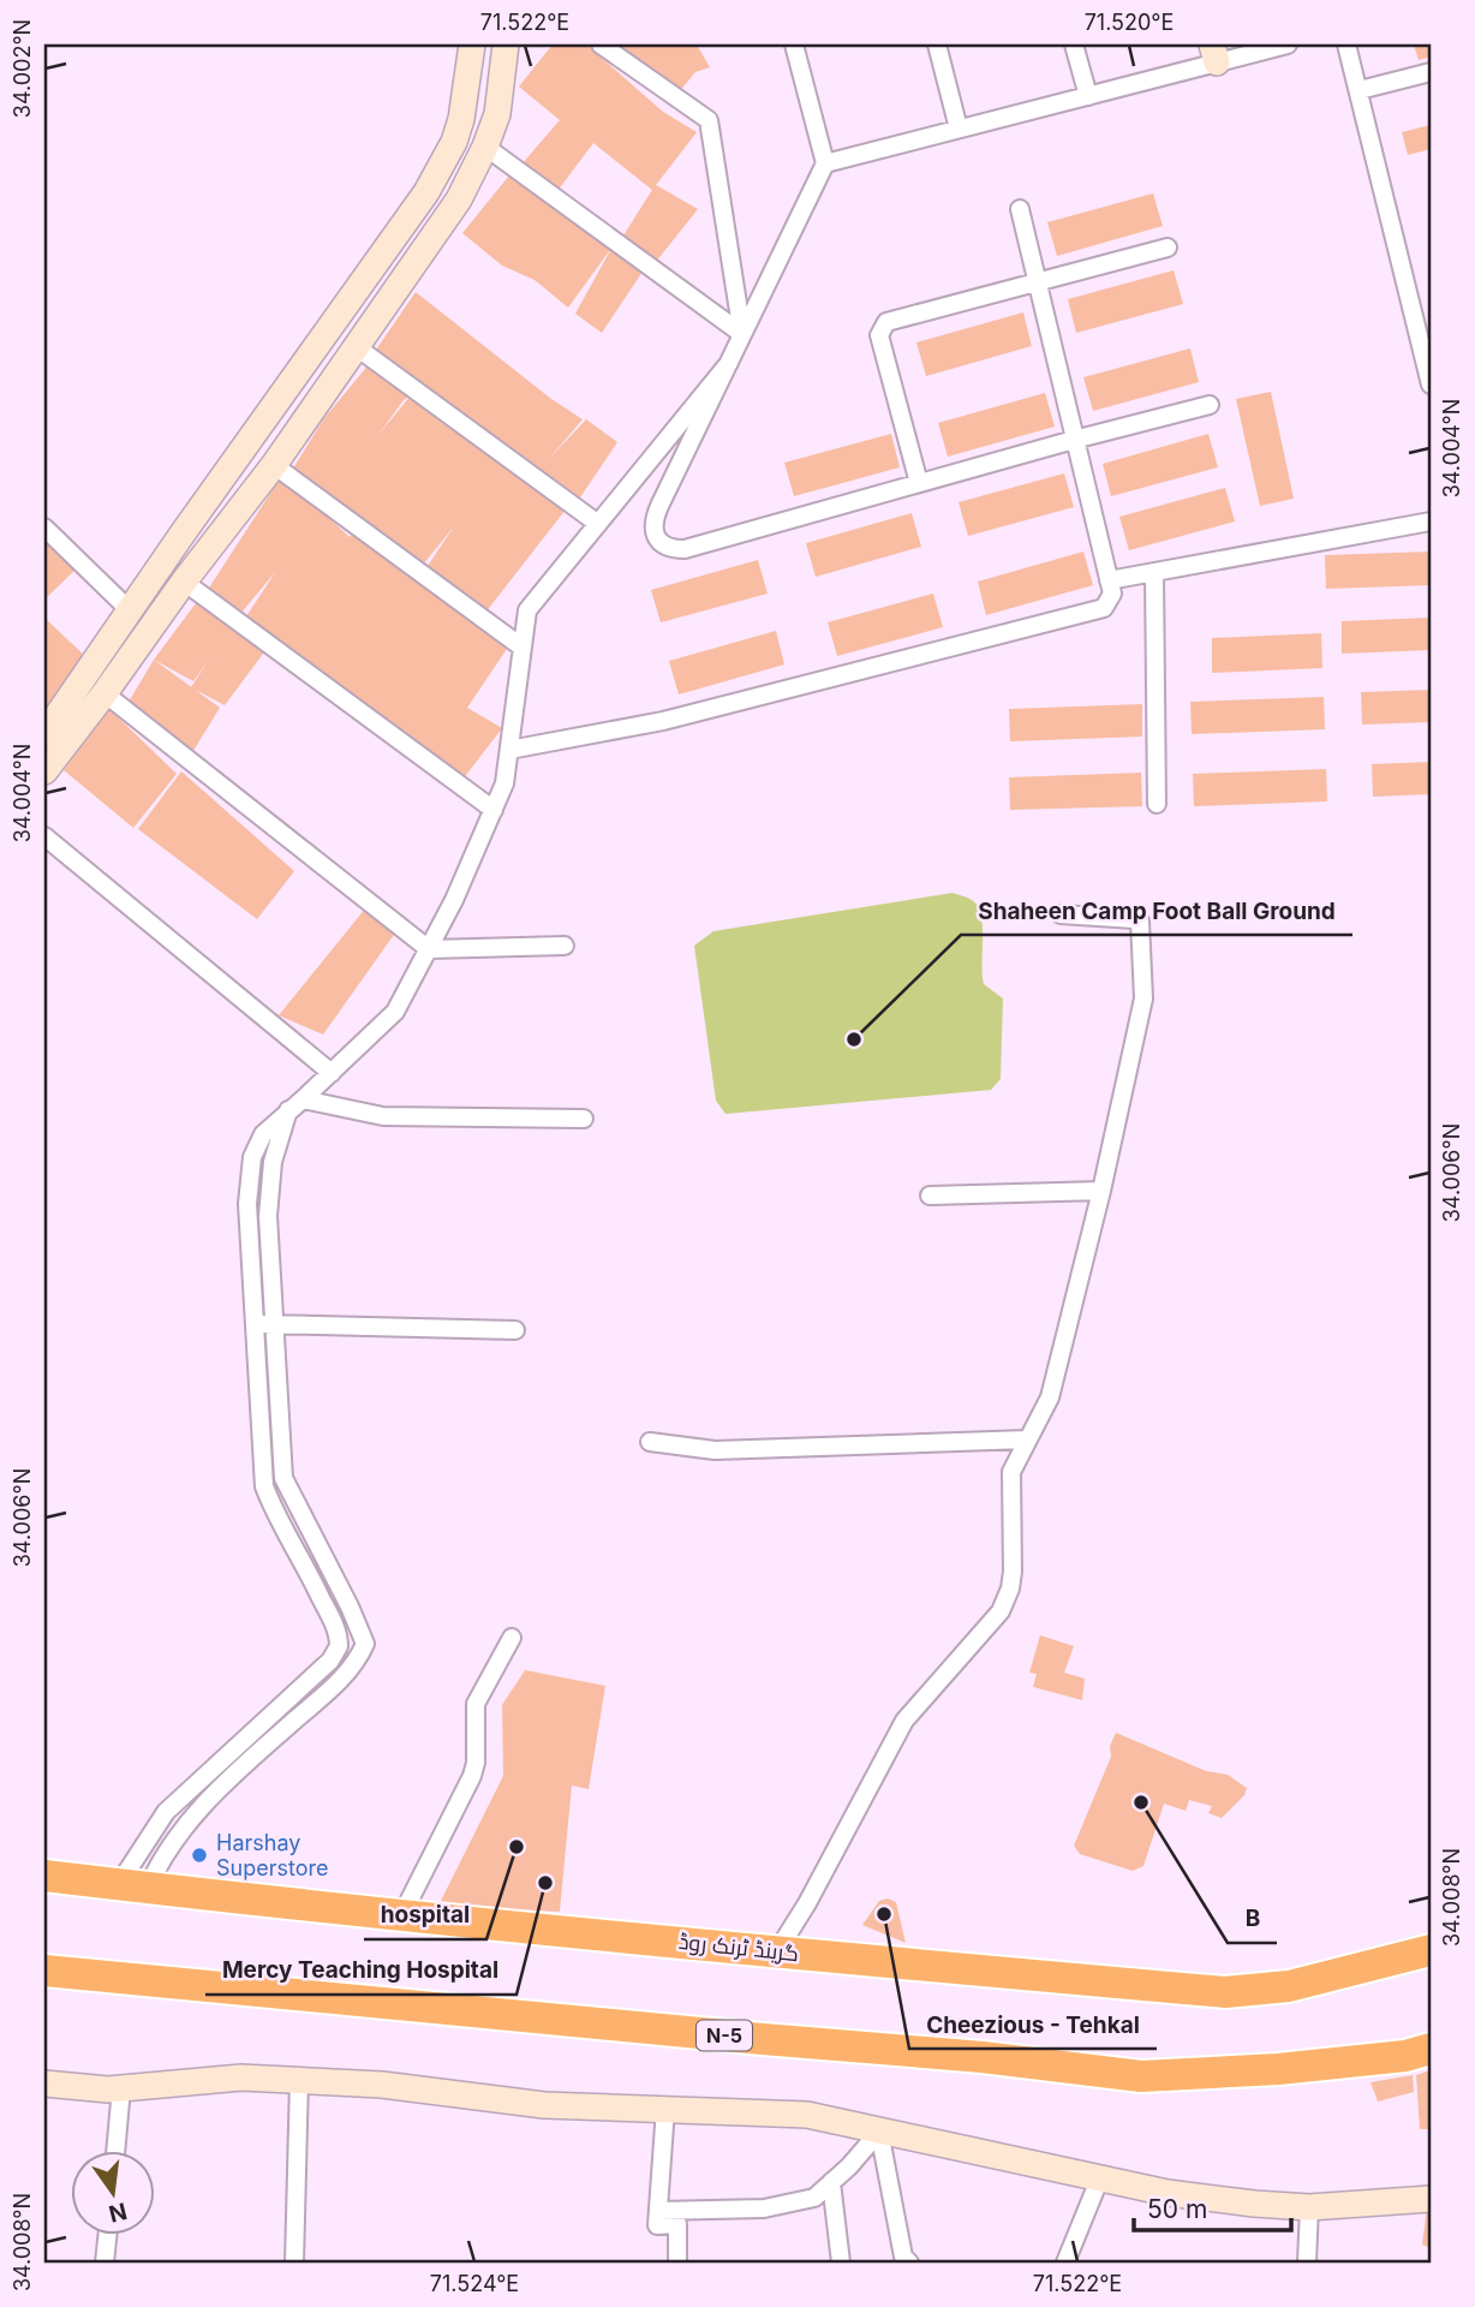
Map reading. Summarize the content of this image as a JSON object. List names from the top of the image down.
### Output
{
  "streets": {
    "highway": ["گرینڈ ٹرنک روڈ", "N-5"]
  },
  "places": [
    "Shaheen Camp Foot Ball Ground",
    "B",
    "hospital",
    "Harshay Superstore",
    "Mercy Teaching Hospital",
    "Cheezious - Tehkal"
  ],
  "scale_bar": "50 m",
  "north": "bottom",
  "coordinates": [
    "71.522°E",
    "71.520°E",
    "34.002°N",
    "34.004°N",
    "34.006°N",
    "34.008°N",
    "71.524°E"
  ]
}
